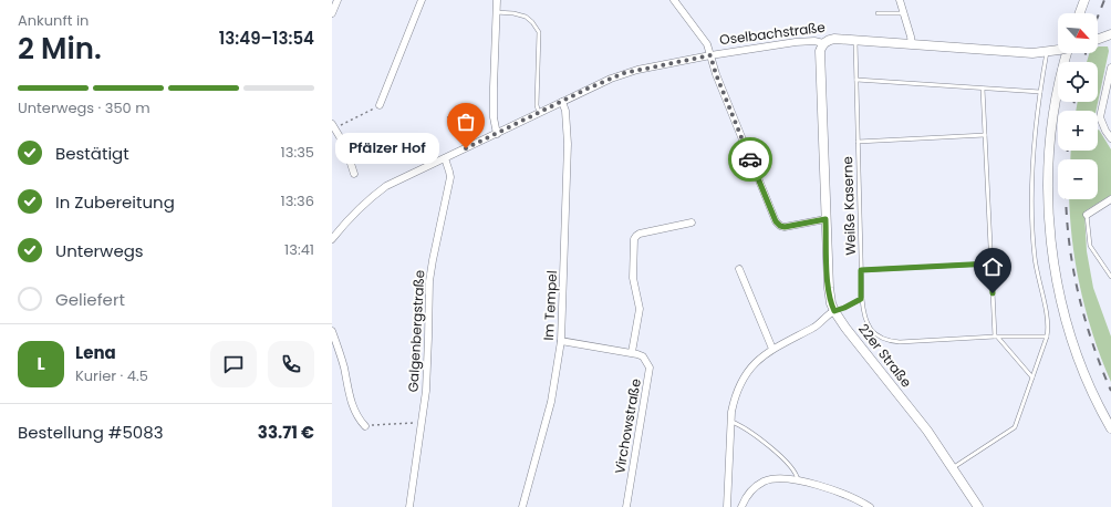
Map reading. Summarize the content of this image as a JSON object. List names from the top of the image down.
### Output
{
  "streets": {
    "street": [
      "Oselbachstraße",
      "Im Tempel",
      "Galgenbergstraße",
      "22er Straße",
      "Virchowstraße"
    ],
    "lane": ["Weiße Kaserne"]
  },
  "crossings": [
    ["Oselbachstraße", "Weiße Kaserne"],
    ["Oselbachstraße", "Im Tempel"],
    ["Oselbachstraße", "Galgenbergstraße"],
    ["Oselbachstraße", "22er Straße"]
  ],
  "places": ["Pfälzer Hof"],
  "north": "bottom right",
  "page": {
    "heading": ["2 Min.", "Ankunft in", "13:49–13:54"],
    "panel": [
      "Lena",
      "Kurier · 4.5",
      "Bestellung #5083",
      "33.71 €"
    ],
    "map_buttons": ["+", "−"],
    "bar": "Unterwegs · 350 m",
    "list": [
      ["Bestätigt", "13:35"],
      ["In Zubereitung", "13:36"],
      ["Unterwegs", "13:41"],
      "Geliefert"
    ],
    "bubble": "Pfälzer Hof",
    "round": "L"
  }
}
